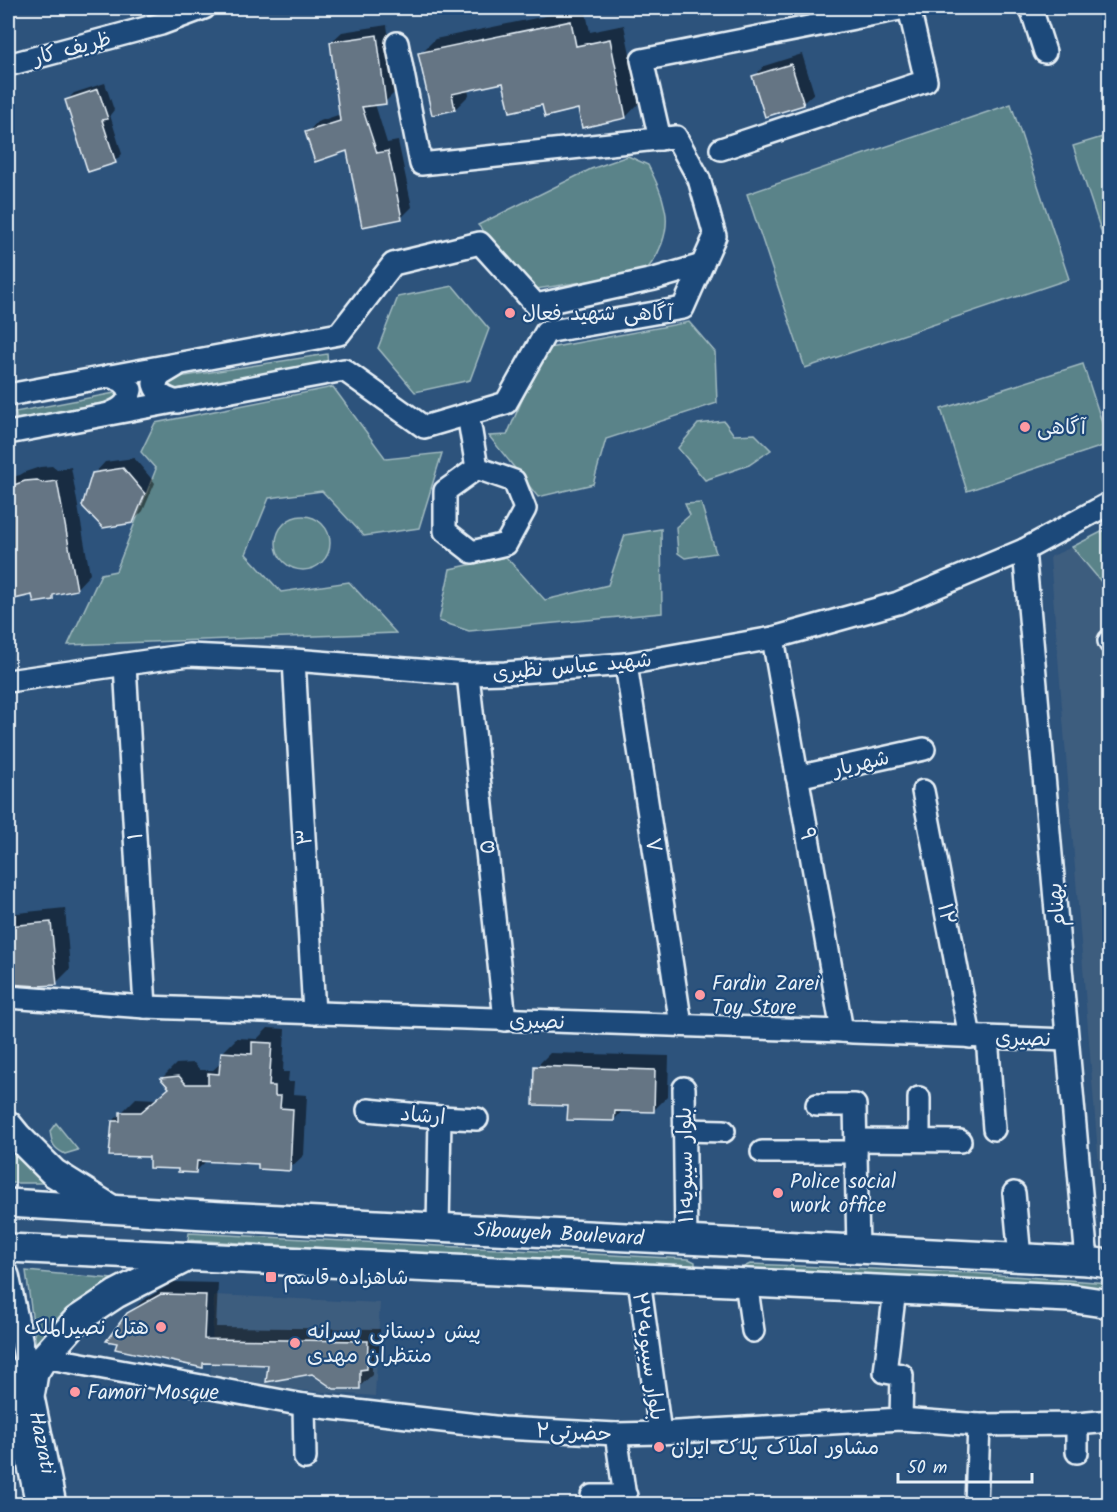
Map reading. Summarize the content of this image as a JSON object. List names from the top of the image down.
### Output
{
  "streets": {
    "main road": ["Sibouyeh Boulevard"],
    "street": [
      "ظریف کار",
      "شهید عباس نظیری",
      "شهریار",
      "۹",
      "۱",
      "۳",
      "۷",
      "۵",
      "بهنام",
      "۱۲",
      "نصیری",
      "ارشاد",
      "بلوار سیبویه۱۱",
      "بلوار سیبویه۲۲",
      "حضرتی۲",
      "Hazrati"
    ]
  },
  "crossings": [
    ["شهید عباس نظیری", "۹"],
    ["شهید عباس نظیری", "۱"],
    ["شهید عباس نظیری", "۳"],
    ["شهید عباس نظیری", "۷"],
    ["شهید عباس نظیری", "۵"],
    ["شهید عباس نظیری", "بهنام"],
    ["شهریار", "۹"],
    ["۹", "نصیری"],
    ["۱", "نصیری"],
    ["۳", "نصیری"],
    ["۷", "نصیری"],
    ["۵", "نصیری"],
    ["بهنام", "نصیری"],
    ["بهنام", "Sibouyeh Boulevard"],
    ["۱۲", "نصیری"],
    ["بلوار سیبویه۱۱", "Sibouyeh Boulevard"],
    ["Sibouyeh Boulevard", "بلوار سیبویه۲۲"],
    ["بلوار سیبویه۲۲", "حضرتی۲"]
  ],
  "places": {
    "other": [
      "آگاهی شهید فعال",
      "آگاهی",
      "Fardin Zarei Toy Store",
      "Police social work office",
      "هتل نصیرالملک",
      "پیش دبستانی پسرانه منتظران مهدی",
      "Famori Mosque",
      "مشاور املاک پلاک ایران"
    ],
    "transit": ["شاهزاده قاسم"]
  },
  "scale_bar": "50 m"
}
